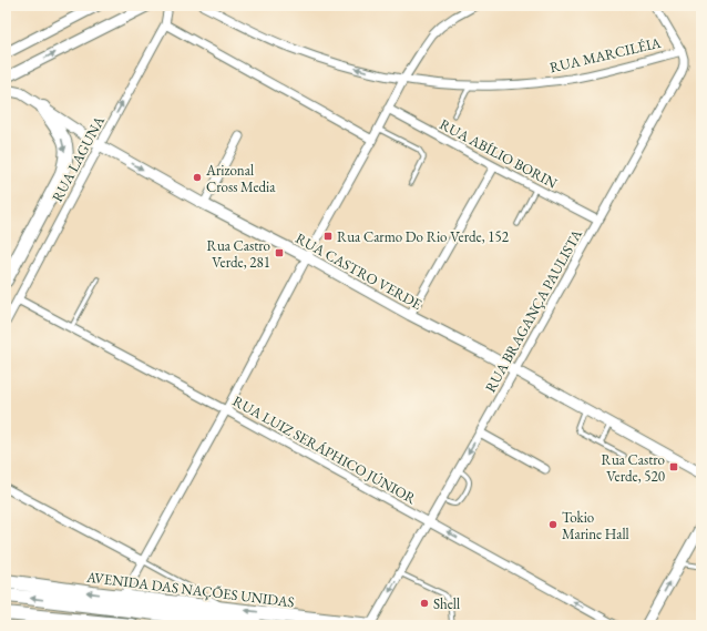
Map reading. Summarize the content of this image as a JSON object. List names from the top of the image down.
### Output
{
  "streets": {
    "highway": ["AVENIDA DAS NAÇÕES UNIDAS"],
    "street": [
      "RUA MARCILÉIA",
      "RUA ABÍLIO BORIN",
      "RUA LAGUNA",
      "RUA CASTRO VERDE",
      "RUA BRAGANÇA PAULISTA",
      "RUA LUIZ SERÁPHICO JÚNIOR"
    ]
  },
  "crossings": [
    ["RUA MARCILÉIA", "RUA BRAGANÇA PAULISTA"],
    ["RUA ABÍLIO BORIN", "RUA BRAGANÇA PAULISTA"],
    ["RUA LAGUNA", "RUA CASTRO VERDE"],
    ["RUA LAGUNA", "RUA LUIZ SERÁPHICO JÚNIOR"],
    ["RUA CASTRO VERDE", "RUA BRAGANÇA PAULISTA"],
    ["RUA BRAGANÇA PAULISTA", "RUA LUIZ SERÁPHICO JÚNIOR"],
    ["RUA BRAGANÇA PAULISTA", "AVENIDA DAS NAÇÕES UNIDAS"]
  ],
  "one_way": ["RUA LAGUNA"],
  "places": {
    "other": ["Arizonal Cross Media", "Tokio Marine Hall", "Shell"],
    "transit": ["Rua Carmo Do Rio Verde, 152", "Rua Castro Verde, 281", "Rua Castro Verde, 520"]
  }
}
